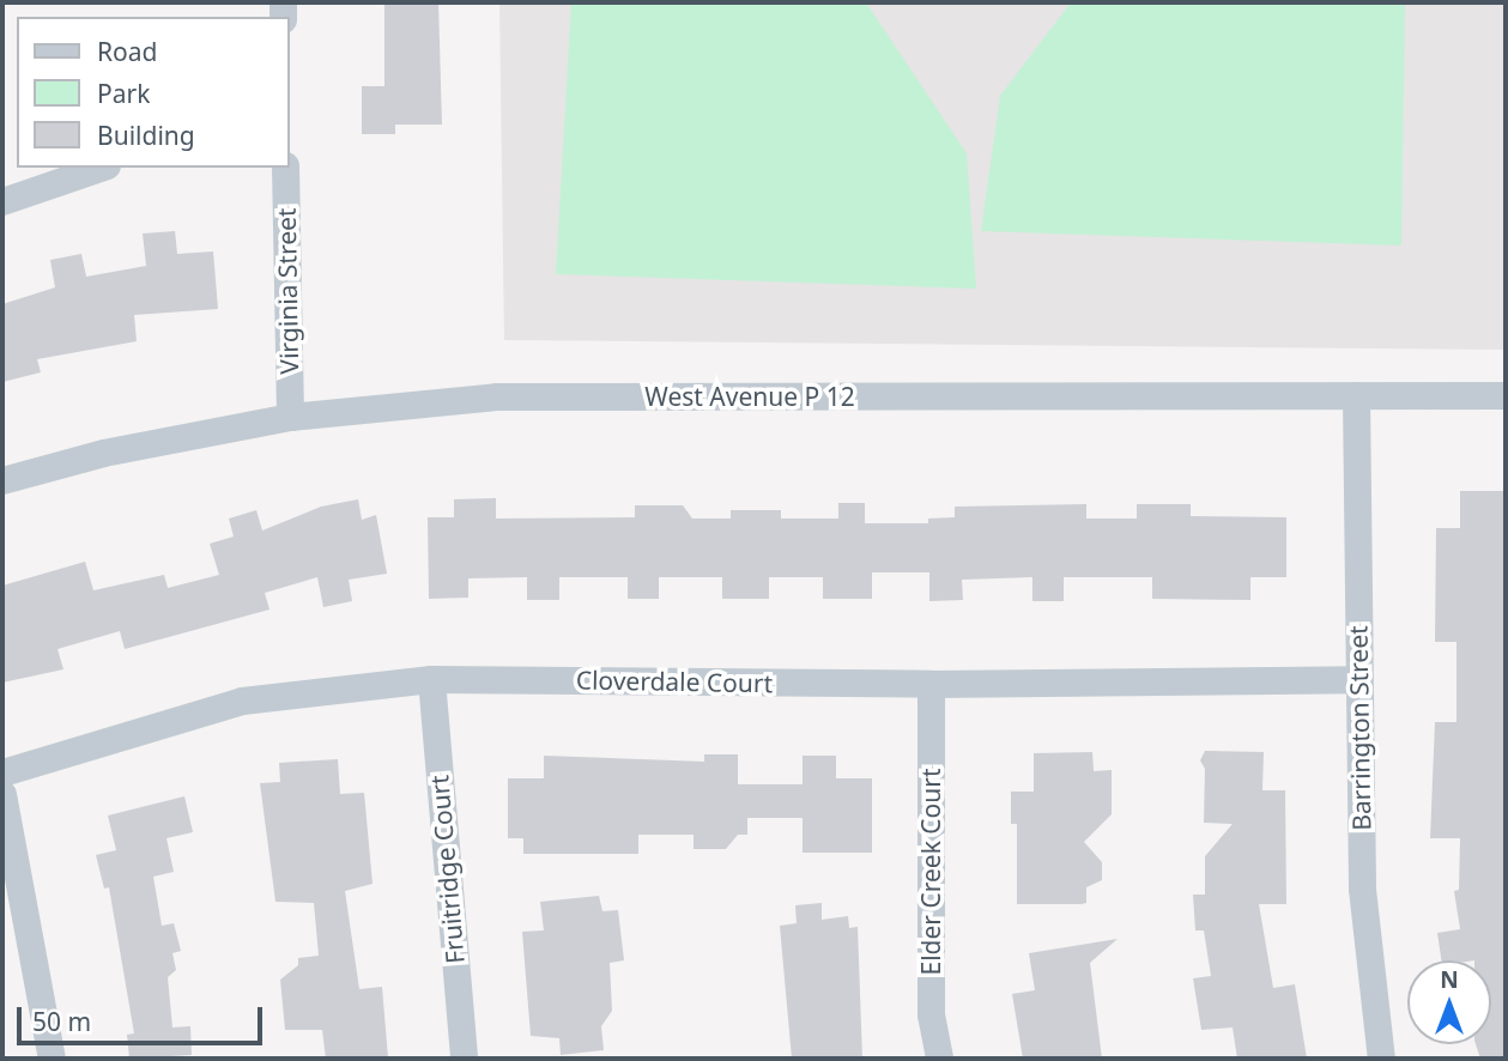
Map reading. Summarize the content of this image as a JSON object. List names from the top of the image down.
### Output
{
  "streets": {
    "street": [
      "Virginia Street",
      "West Avenue P 12",
      "Cloverdale Court",
      "Barrington Street",
      "Fruitridge Court",
      "Elder Creek Court"
    ]
  },
  "crossings": [
    ["Virginia Street", "West Avenue P 12"],
    ["West Avenue P 12", "Barrington Street"],
    ["Cloverdale Court", "Barrington Street"],
    ["Cloverdale Court", "Fruitridge Court"],
    ["Cloverdale Court", "Elder Creek Court"]
  ],
  "legend": ["Road", "Park", "Building"],
  "scale_bar": "50 m",
  "north": "top"
}
